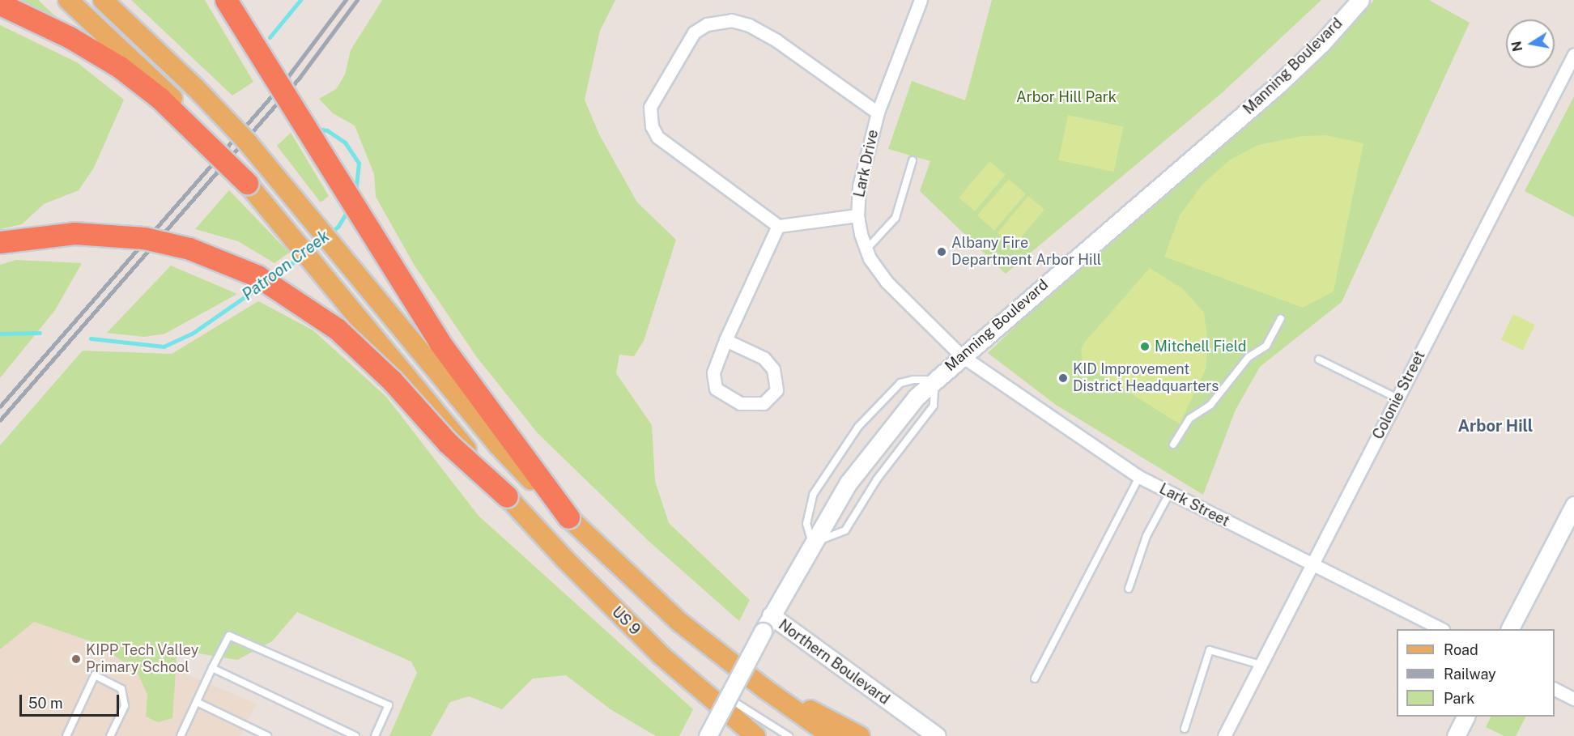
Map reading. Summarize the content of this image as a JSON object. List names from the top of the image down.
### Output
{
  "streets": {
    "main road": ["US 9"],
    "street": [
      "Manning Boulevard",
      "Lark Drive",
      "Colonie Street",
      "Lark Street",
      "Northern Boulevard"
    ]
  },
  "crossings": [
    ["Manning Boulevard", "Lark Drive"],
    ["Manning Boulevard", "Lark Street"],
    ["Manning Boulevard", "Northern Boulevard"],
    ["Lark Drive", "Lark Street"],
    ["Colonie Street", "Lark Street"]
  ],
  "districts": ["Arbor Hill"],
  "water": ["Patroon Creek"],
  "parks": ["Arbor Hill Park"],
  "places": [
    "Albany Fire Department Arbor Hill",
    "Mitchell Field",
    "KID Improvement District Headquarters",
    "KIPP Tech Valley Primary School"
  ],
  "legend": ["Road", "Railway", "Park"],
  "scale_bar": "50 m",
  "north": "left"
}
